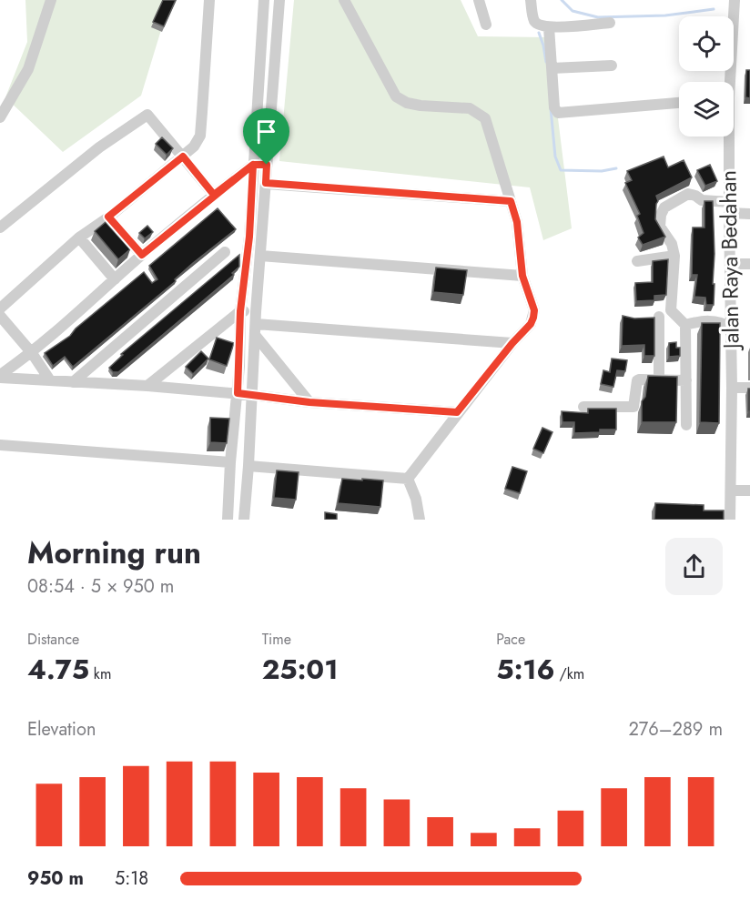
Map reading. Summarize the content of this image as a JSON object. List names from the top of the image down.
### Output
{
  "streets": {
    "street": ["Jalan Raya Bedahan"]
  },
  "page": {
    "heading": ["Morning run", "08:54 · 5 × 950 m"],
    "stats": [
      ["Distance", "4.75 km"],
      ["Time", "25:01"],
      ["Pace", "5:16 /km"]
    ],
    "chart": ["Elevation", "276–289 m"],
    "list": [
      {
        "name": "950 m",
        "note": "5:18"
      }
    ]
  }
}
